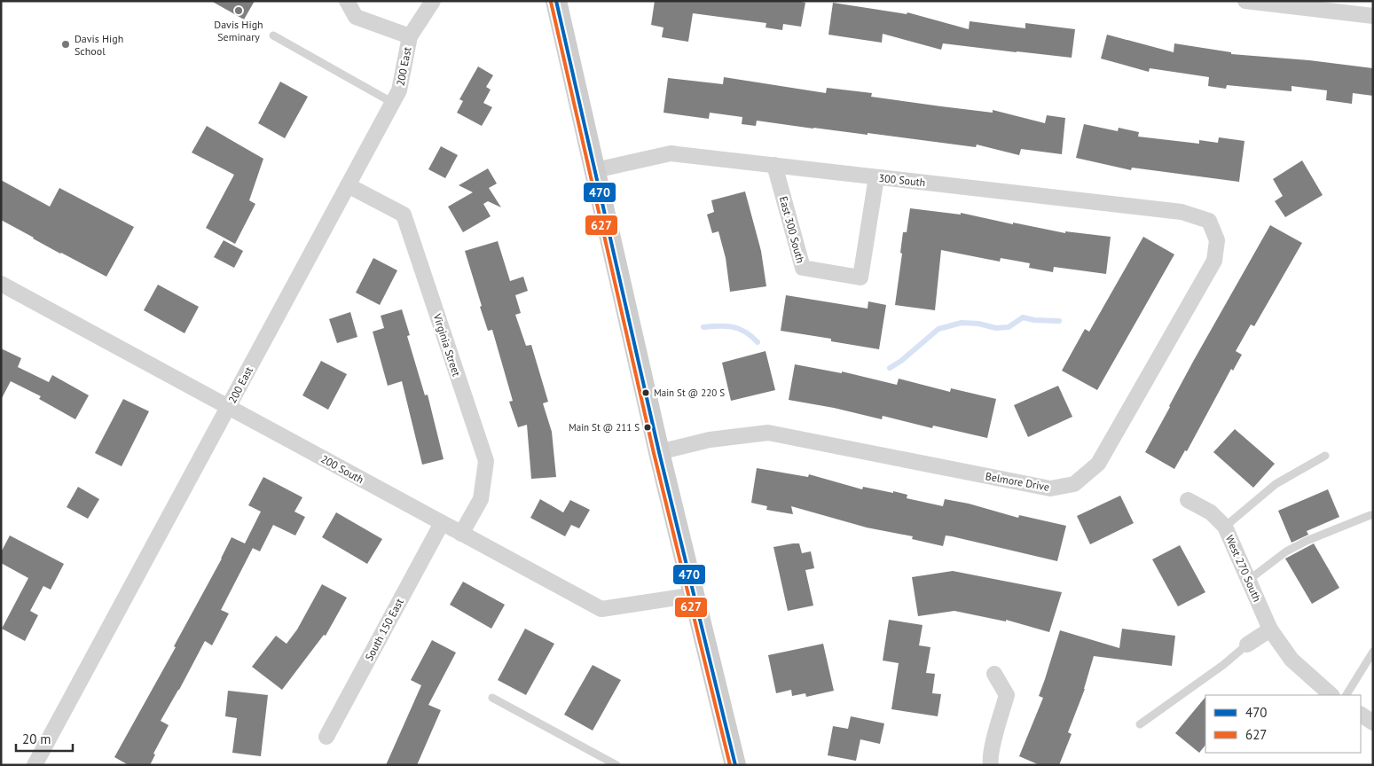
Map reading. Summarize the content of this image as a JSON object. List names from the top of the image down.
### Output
{
  "streets": {
    "street": [
      "200 East",
      "300 South",
      "East 300 South",
      "Virginia Street",
      "200 South",
      "Belmore Drive",
      "West 270 South",
      "South 150 East"
    ]
  },
  "crossings": [
    ["200 East", "Virginia Street"],
    ["200 East", "200 South"],
    ["300 South", "East 300 South"],
    ["300 South", "Belmore Drive"],
    ["Virginia Street", "200 South"],
    ["200 South", "South 150 East"]
  ],
  "places": [
    "Davis High Seminary",
    "Davis High School",
    "Main St @ 220 S",
    "Main St @ 211 S"
  ],
  "lines": ["transit line 470", "transit line 627"],
  "legend": ["470", "627"],
  "scale_bar": "20 m"
}
